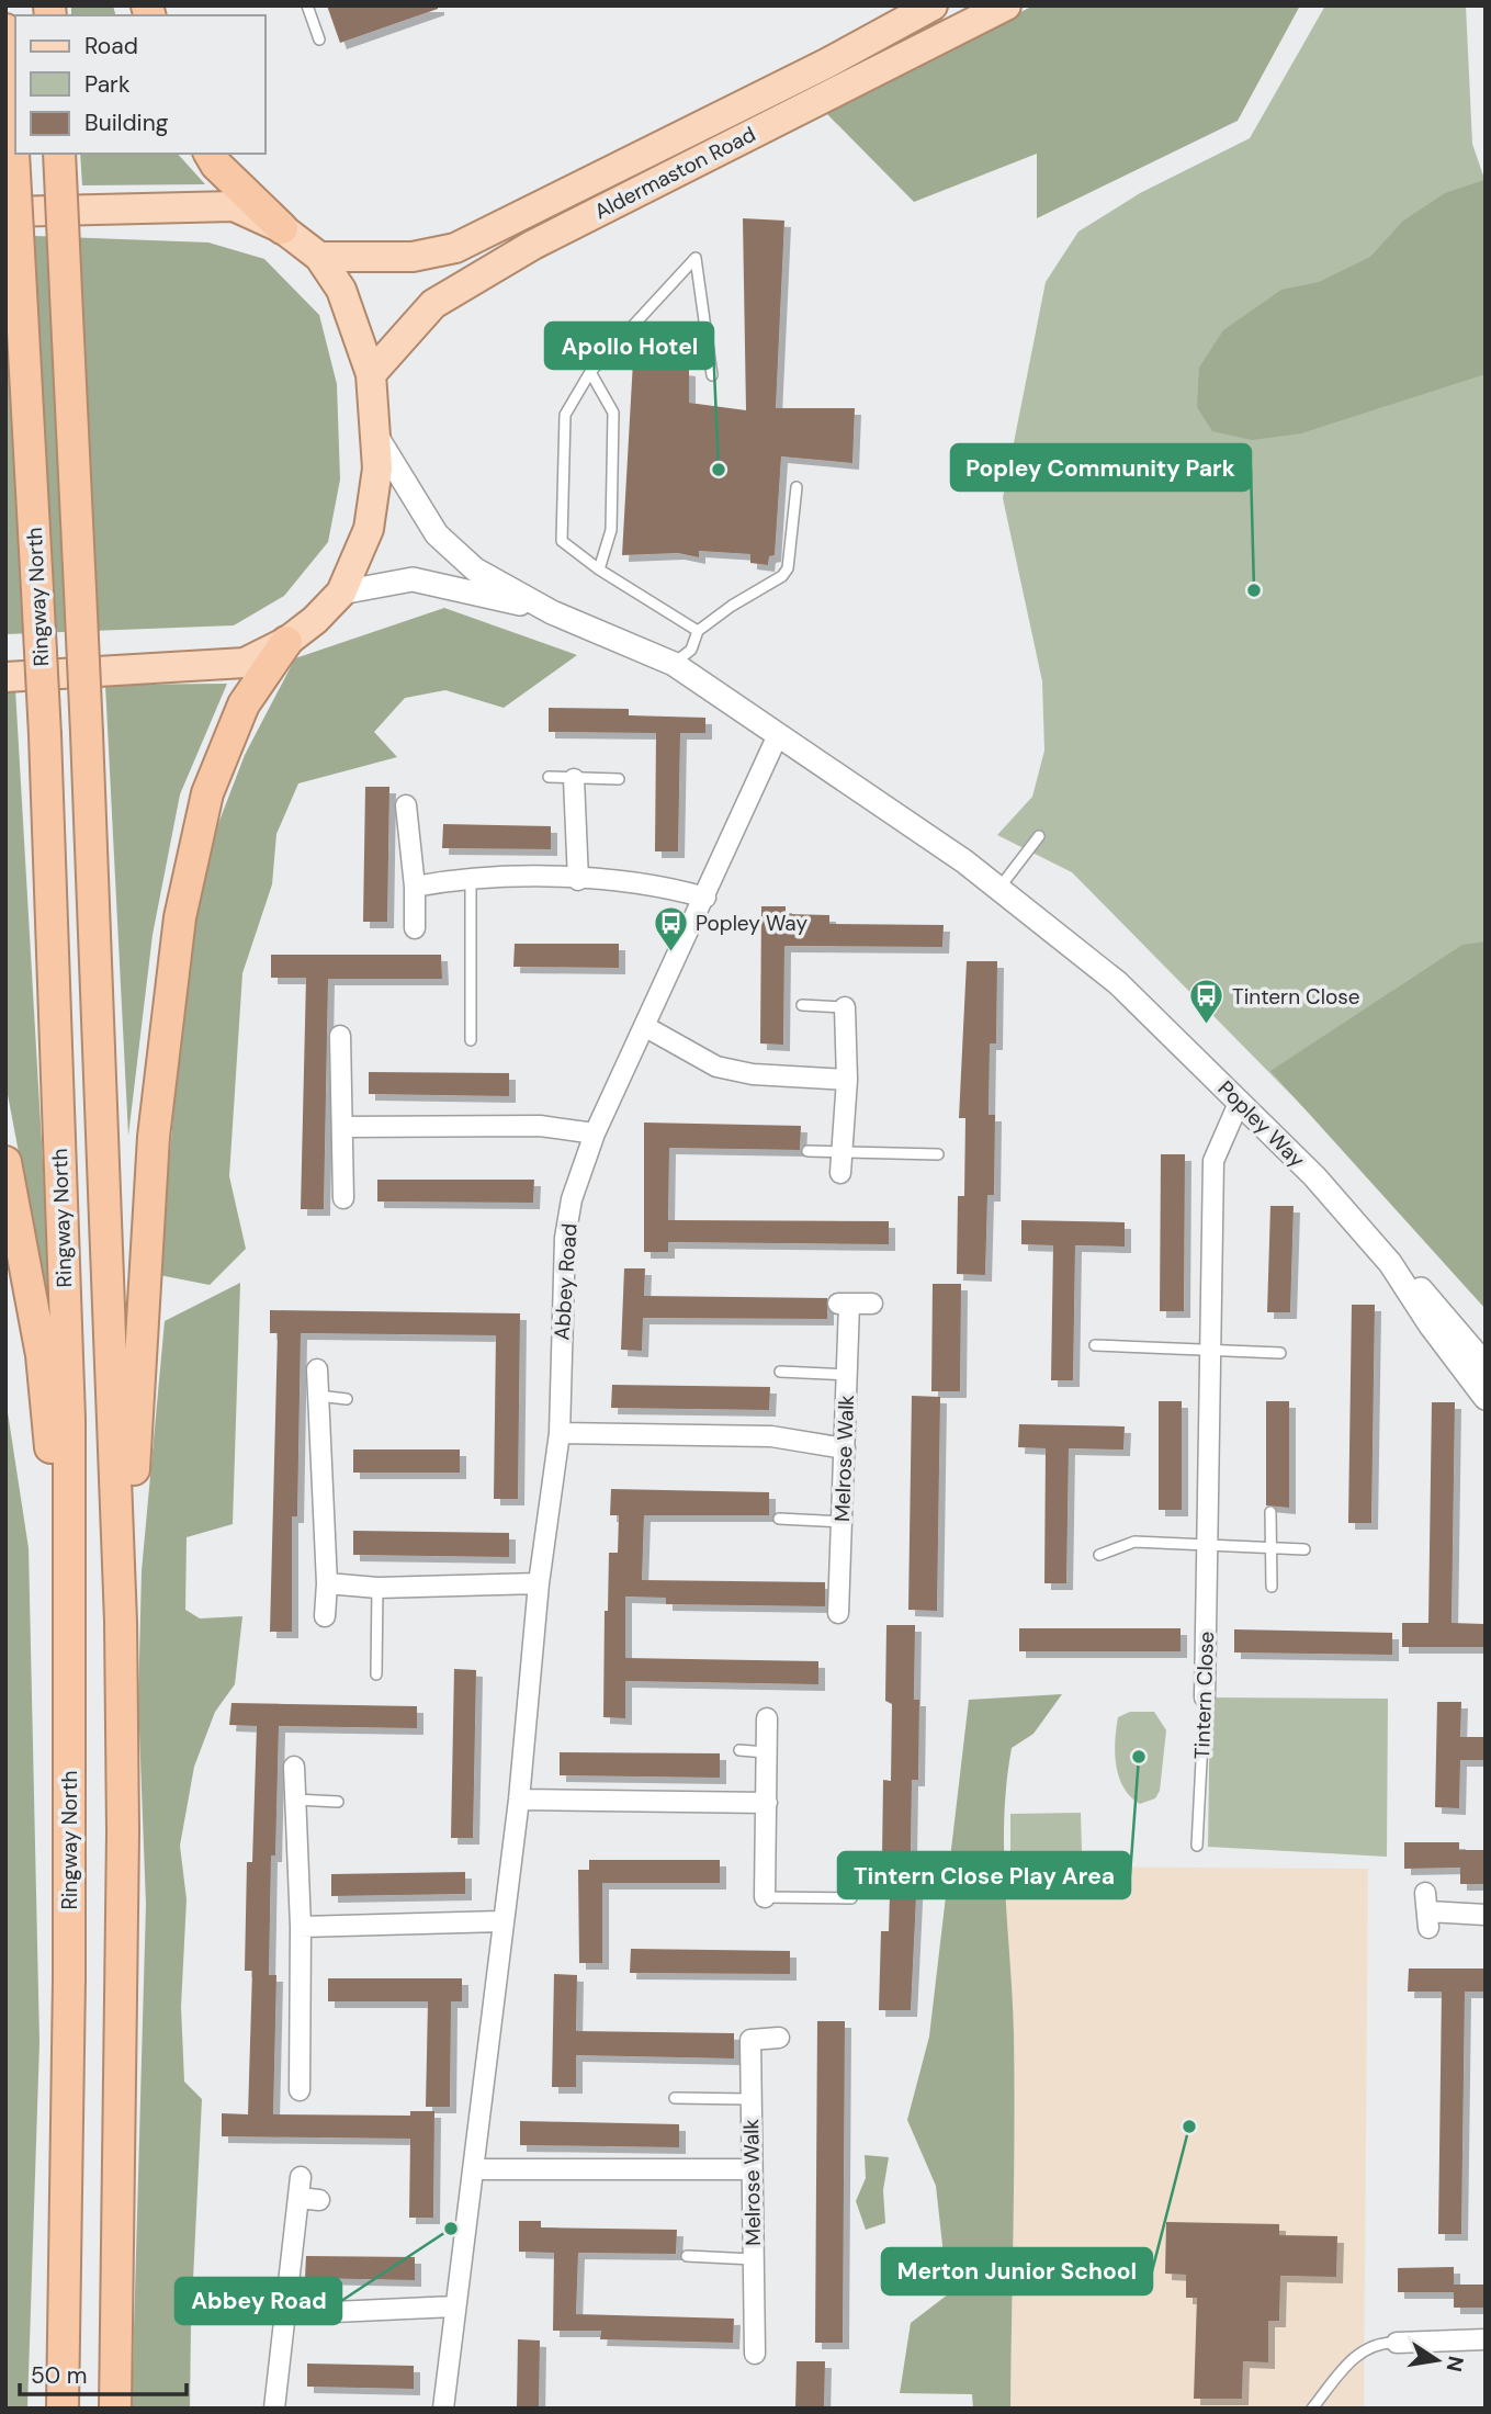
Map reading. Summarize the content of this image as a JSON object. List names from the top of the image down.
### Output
{
  "streets": {
    "highway": ["Ringway North"],
    "main road": ["Aldermaston Road"],
    "street": [
      "Popley Way",
      "Abbey Road",
      "Melrose Walk",
      "Tintern Close"
    ]
  },
  "crossings": [
    ["Popley Way", "Abbey Road"],
    ["Popley Way", "Tintern Close"]
  ],
  "places": {
    "other": [
      "Apollo Hotel",
      "Popley Community Park",
      "Tintern Close Play Area",
      "Merton Junior School",
      "Abbey Road"
    ],
    "bus stop": ["Popley Way", "Tintern Close"]
  },
  "legend": ["Road", "Park", "Building"],
  "scale_bar": "50 m",
  "north": "right"
}
